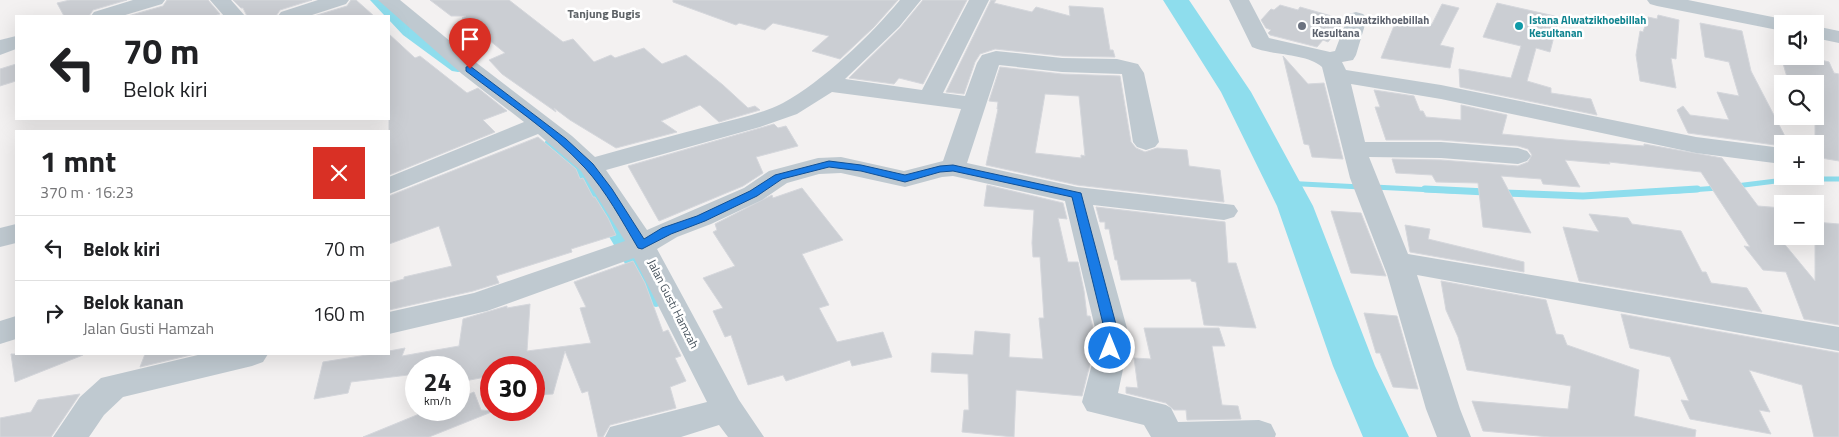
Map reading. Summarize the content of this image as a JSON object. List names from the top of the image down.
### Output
{
  "streets": {
    "street": ["Jalan Gusti Hamzah"]
  },
  "districts": ["Tanjung Bugis"],
  "places": ["Istana Alwatzikhoebillah Kesultana", "Istana Alwatzikhoebillah Kesultanan"],
  "page": {
    "map_buttons": ["+", "−"],
    "turn": ["70 m", "Belok kiri"],
    "heading": ["1 mnt", "370 m · 16:23"],
    "list": [
      {
        "name": "Belok kiri",
        "value": "70 m"
      },
      {
        "name": "Belok kanan",
        "note": "Jalan Gusti Hamzah",
        "value": "160 m"
      }
    ],
    "speed": "24 km/h",
    "limit": "30"
  }
}
